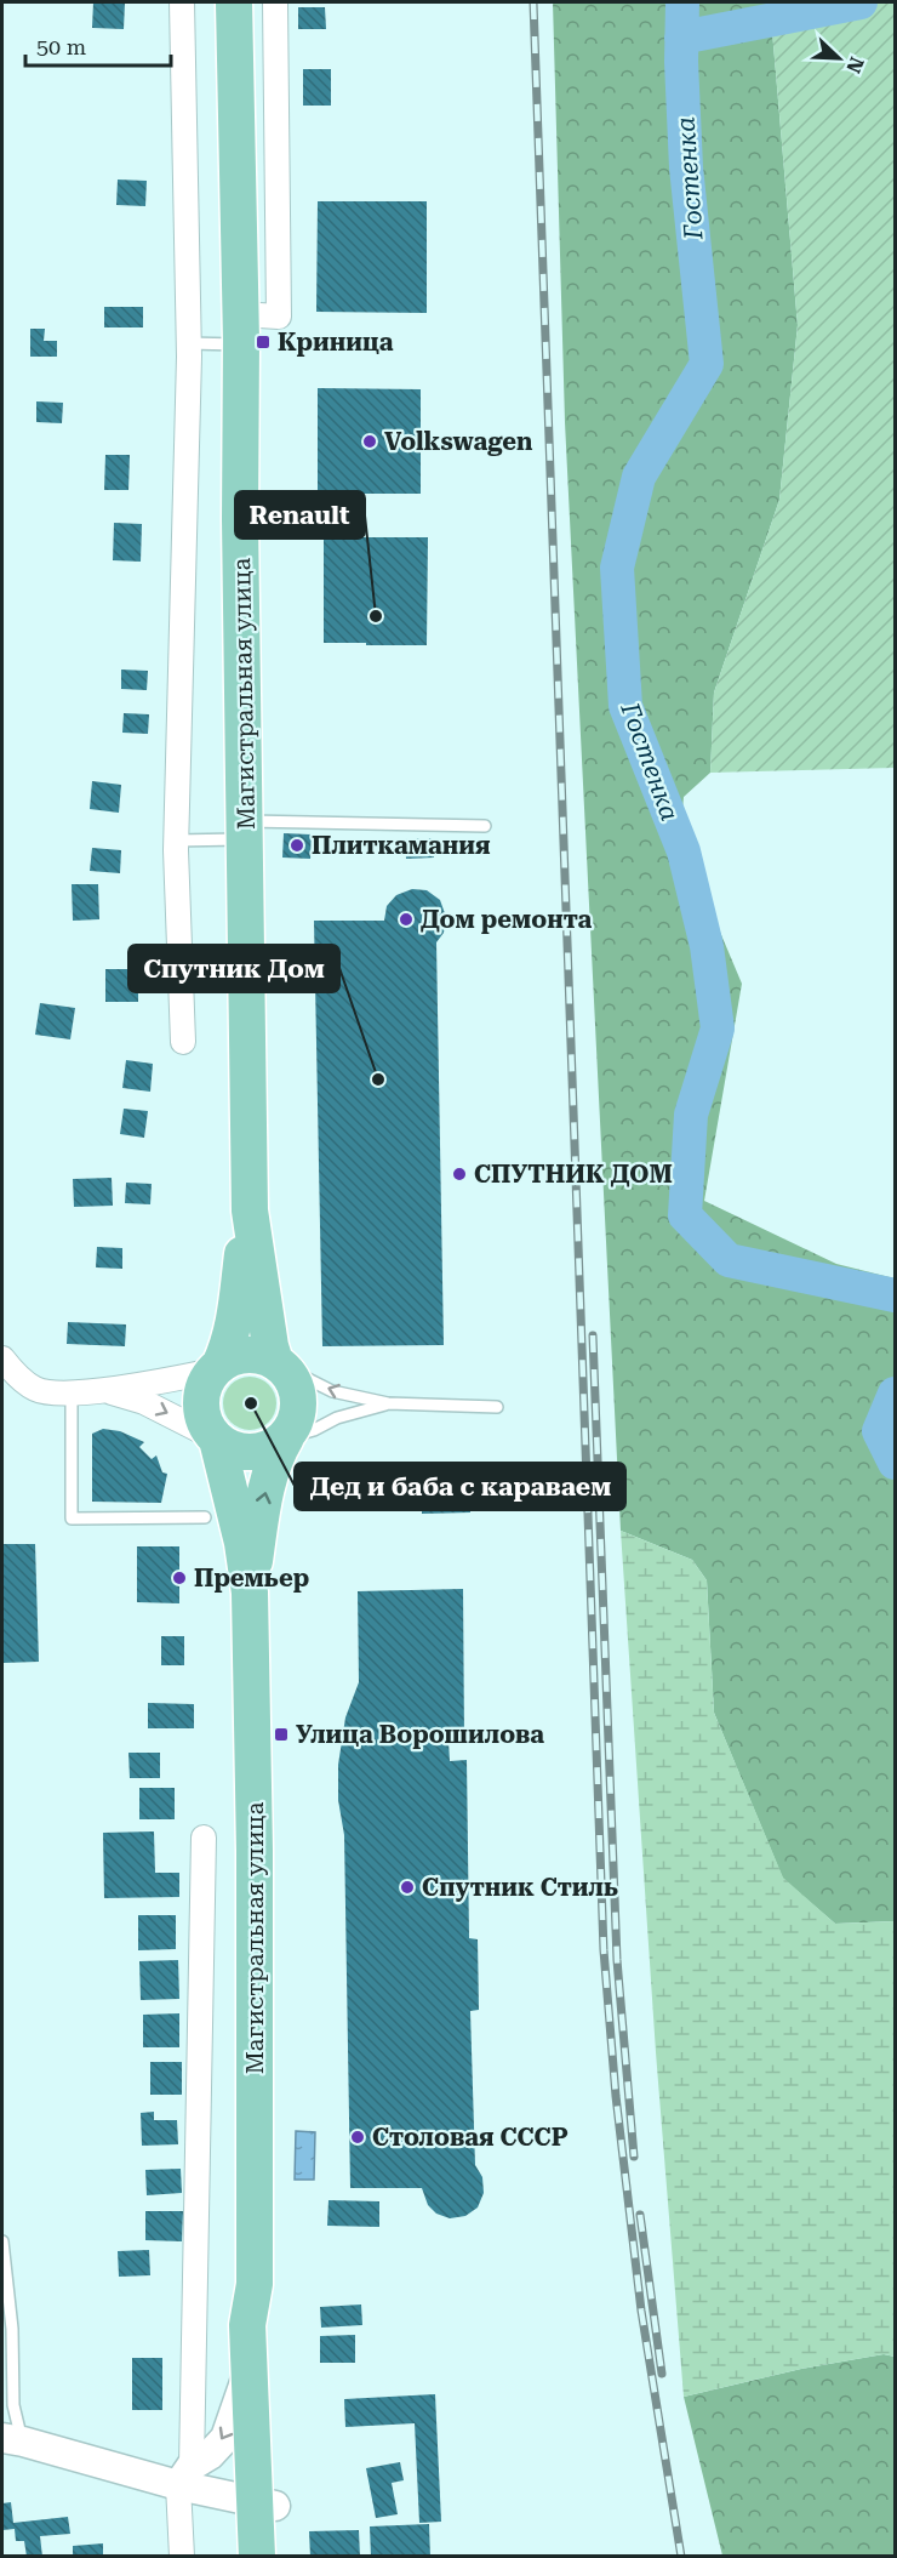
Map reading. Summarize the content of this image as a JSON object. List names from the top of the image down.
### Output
{
  "streets": {
    "main road": ["Магистральная улица"]
  },
  "water": ["Гостенка"],
  "places": {
    "transit": ["Криница", "Улица Ворошилова"],
    "other": [
      "Volkswagen",
      "Renault",
      "Плиткамания",
      "Дом ремонта",
      "Спутник Дом",
      "СПУТНИК ДОМ",
      "Дед и баба с караваем",
      "Премьер",
      "Спутник Стиль",
      "Столовая СССР"
    ]
  },
  "scale_bar": "50 m",
  "north": "bottom right"
}
